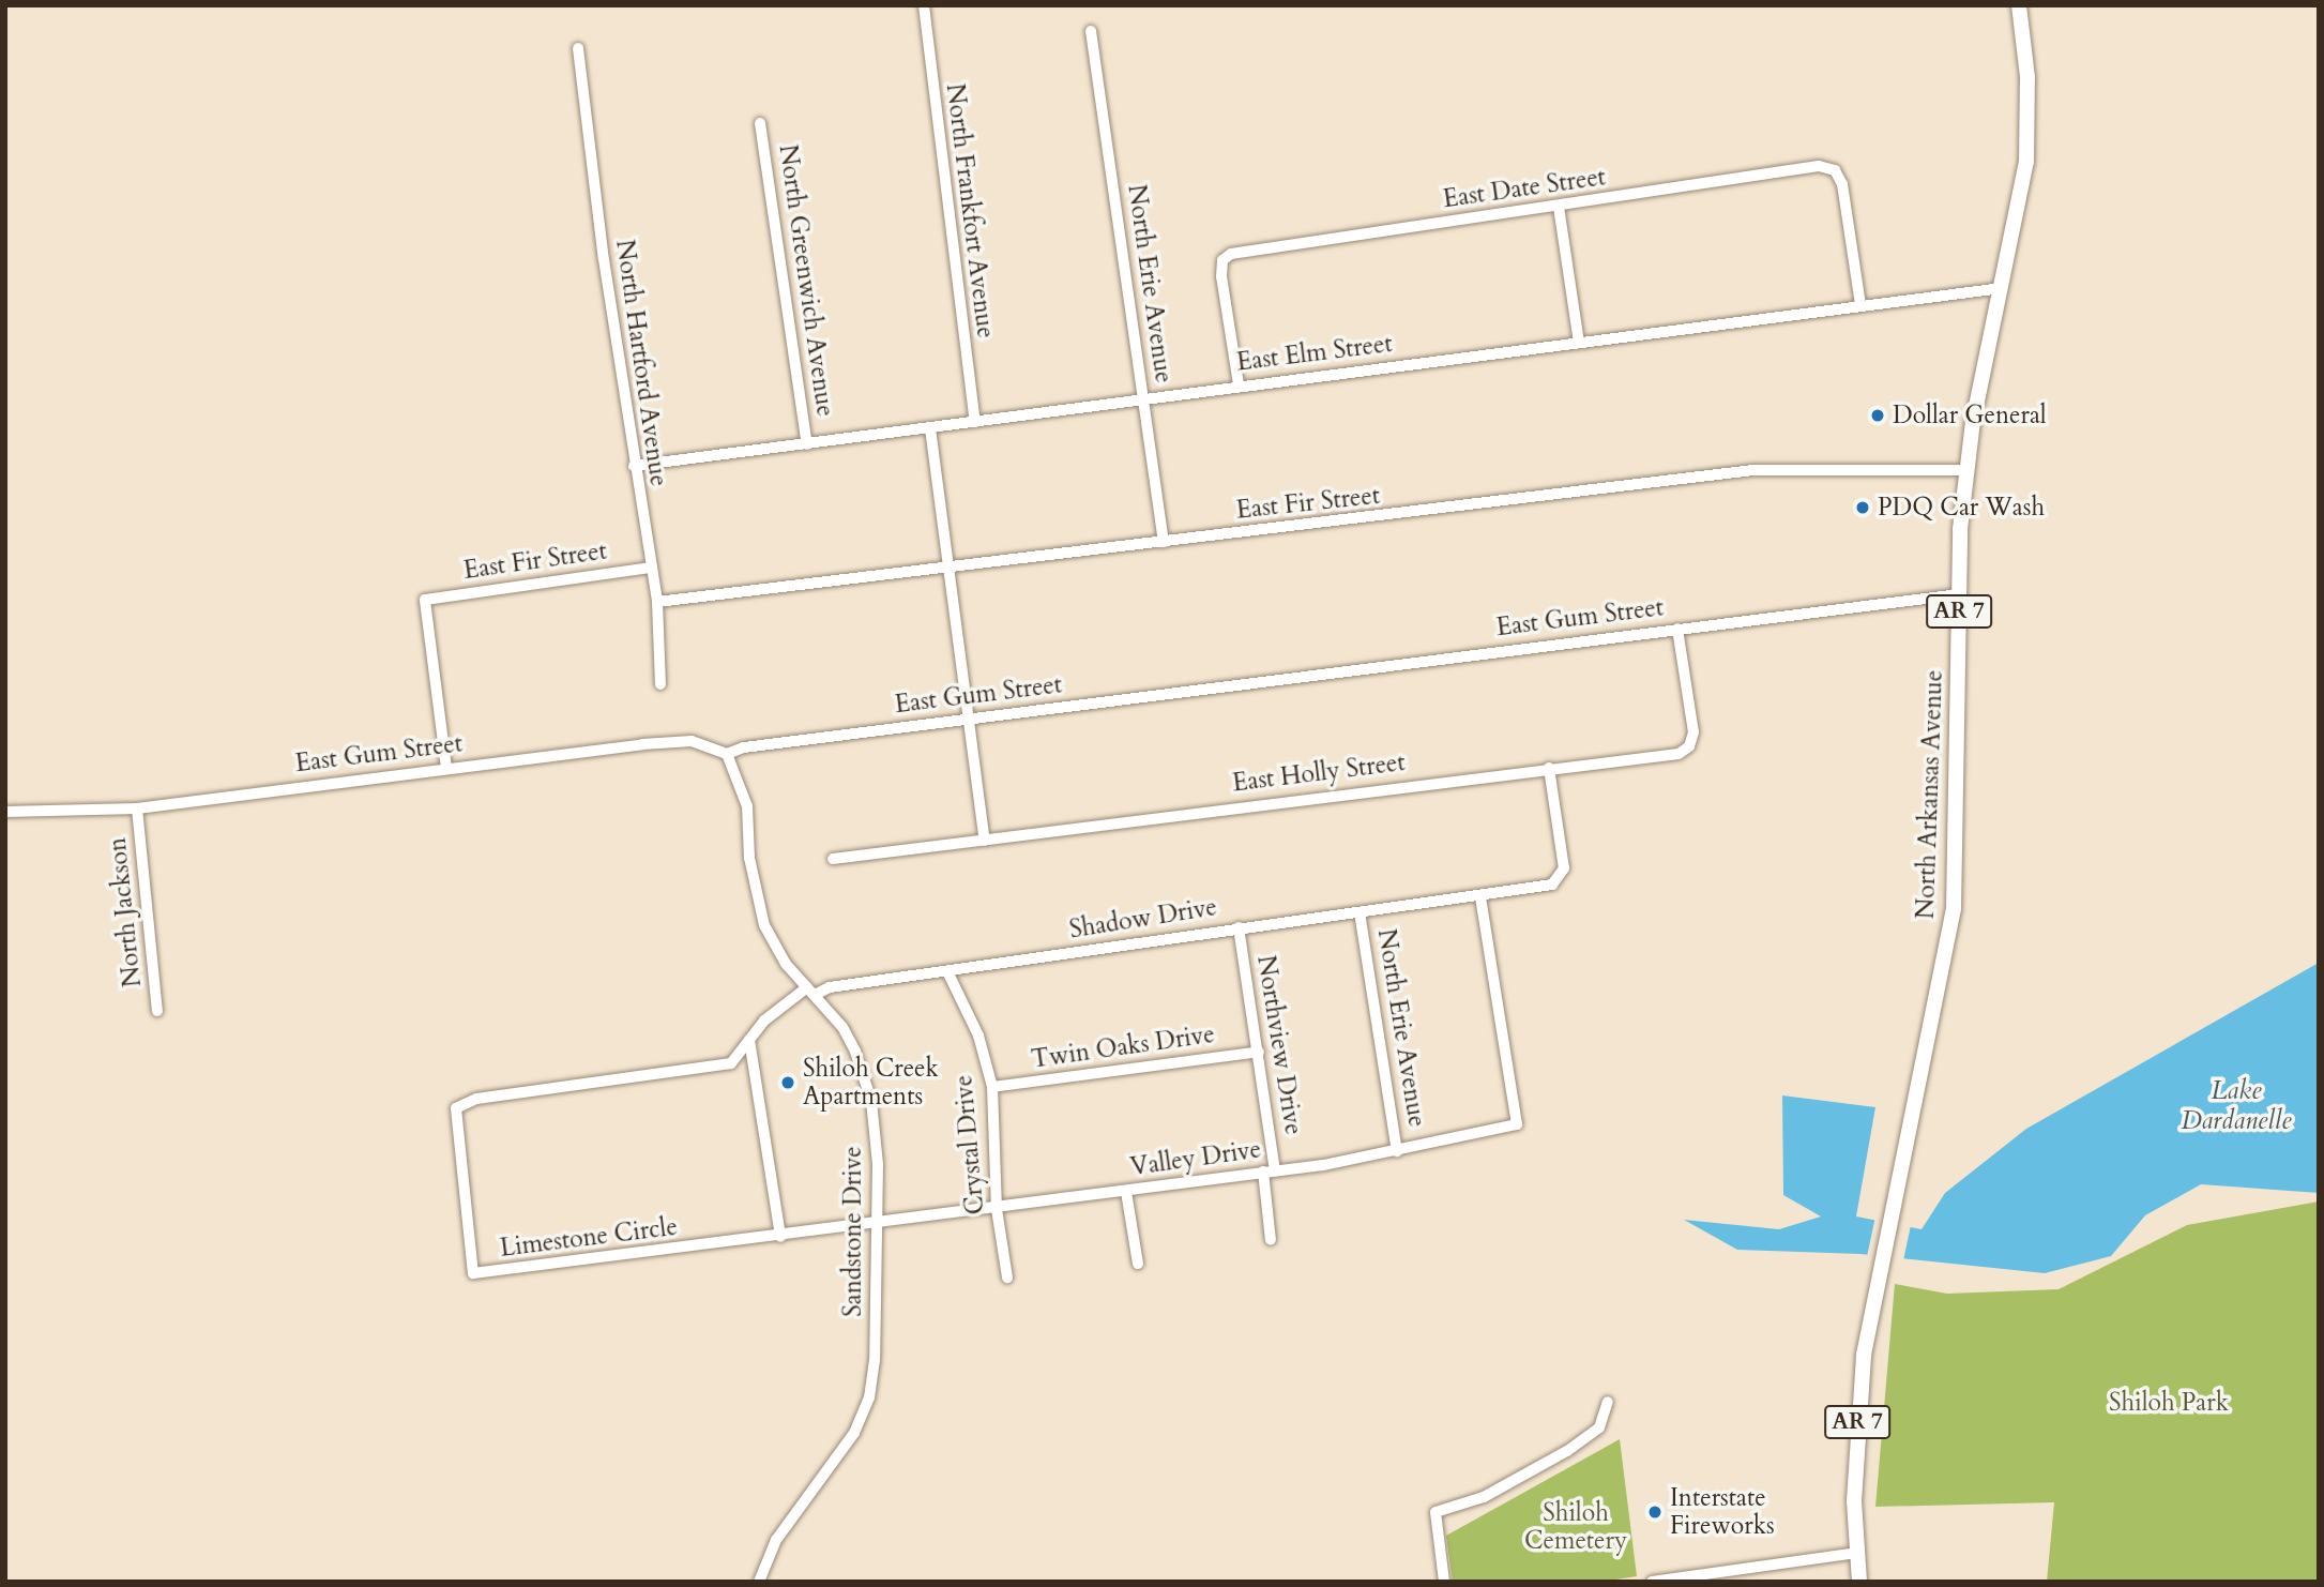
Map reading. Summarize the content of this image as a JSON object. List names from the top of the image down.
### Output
{
  "streets": {
    "main road": ["AR 7", "North Arkansas Avenue"],
    "street": [
      "East Date Street",
      "North Frankfort Avenue",
      "North Greenwich Avenue",
      "North Erie Avenue",
      "East Elm Street",
      "North Hartford Avenue",
      "East Fir Street",
      "East Gum Street",
      "East Holly Street",
      "North Jackson",
      "Shadow Drive",
      "Northview Drive",
      "Twin Oaks Drive",
      "Crystal Drive",
      "Valley Drive",
      "Sandstone Drive",
      "Limestone Circle"
    ]
  },
  "crossings": [
    ["East Date Street", "East Elm Street"],
    ["North Frankfort Avenue", "East Elm Street"],
    ["North Greenwich Avenue", "East Elm Street"],
    ["North Erie Avenue", "East Elm Street"],
    ["North Erie Avenue", "East Fir Street"],
    ["North Erie Avenue", "Shadow Drive"],
    ["North Erie Avenue", "Valley Drive"],
    ["East Elm Street", "North Hartford Avenue"],
    ["East Elm Street", "North Arkansas Avenue"],
    ["North Hartford Avenue", "East Fir Street"],
    ["East Fir Street", "East Gum Street"],
    ["East Fir Street", "North Arkansas Avenue"],
    ["East Gum Street", "East Holly Street"],
    ["East Gum Street", "North Arkansas Avenue"],
    ["East Gum Street", "North Jackson"],
    ["East Gum Street", "Sandstone Drive"],
    ["East Holly Street", "Shadow Drive"],
    ["Shadow Drive", "Northview Drive"],
    ["Shadow Drive", "Crystal Drive"],
    ["Shadow Drive", "Valley Drive"],
    ["Shadow Drive", "Sandstone Drive"],
    ["Shadow Drive", "Limestone Circle"],
    ["Northview Drive", "Twin Oaks Drive"],
    ["Northview Drive", "Valley Drive"],
    ["Twin Oaks Drive", "Crystal Drive"],
    ["Crystal Drive", "Valley Drive"],
    ["Valley Drive", "Sandstone Drive"],
    ["Valley Drive", "Limestone Circle"],
    ["Sandstone Drive", "Limestone Circle"]
  ],
  "water": ["Lake Dardanelle"],
  "parks": ["Shiloh Park", "Shiloh Cemetery"],
  "places": [
    "Dollar General",
    "PDQ Car Wash",
    "Shiloh Creek Apartments",
    "Interstate Fireworks"
  ]
}
